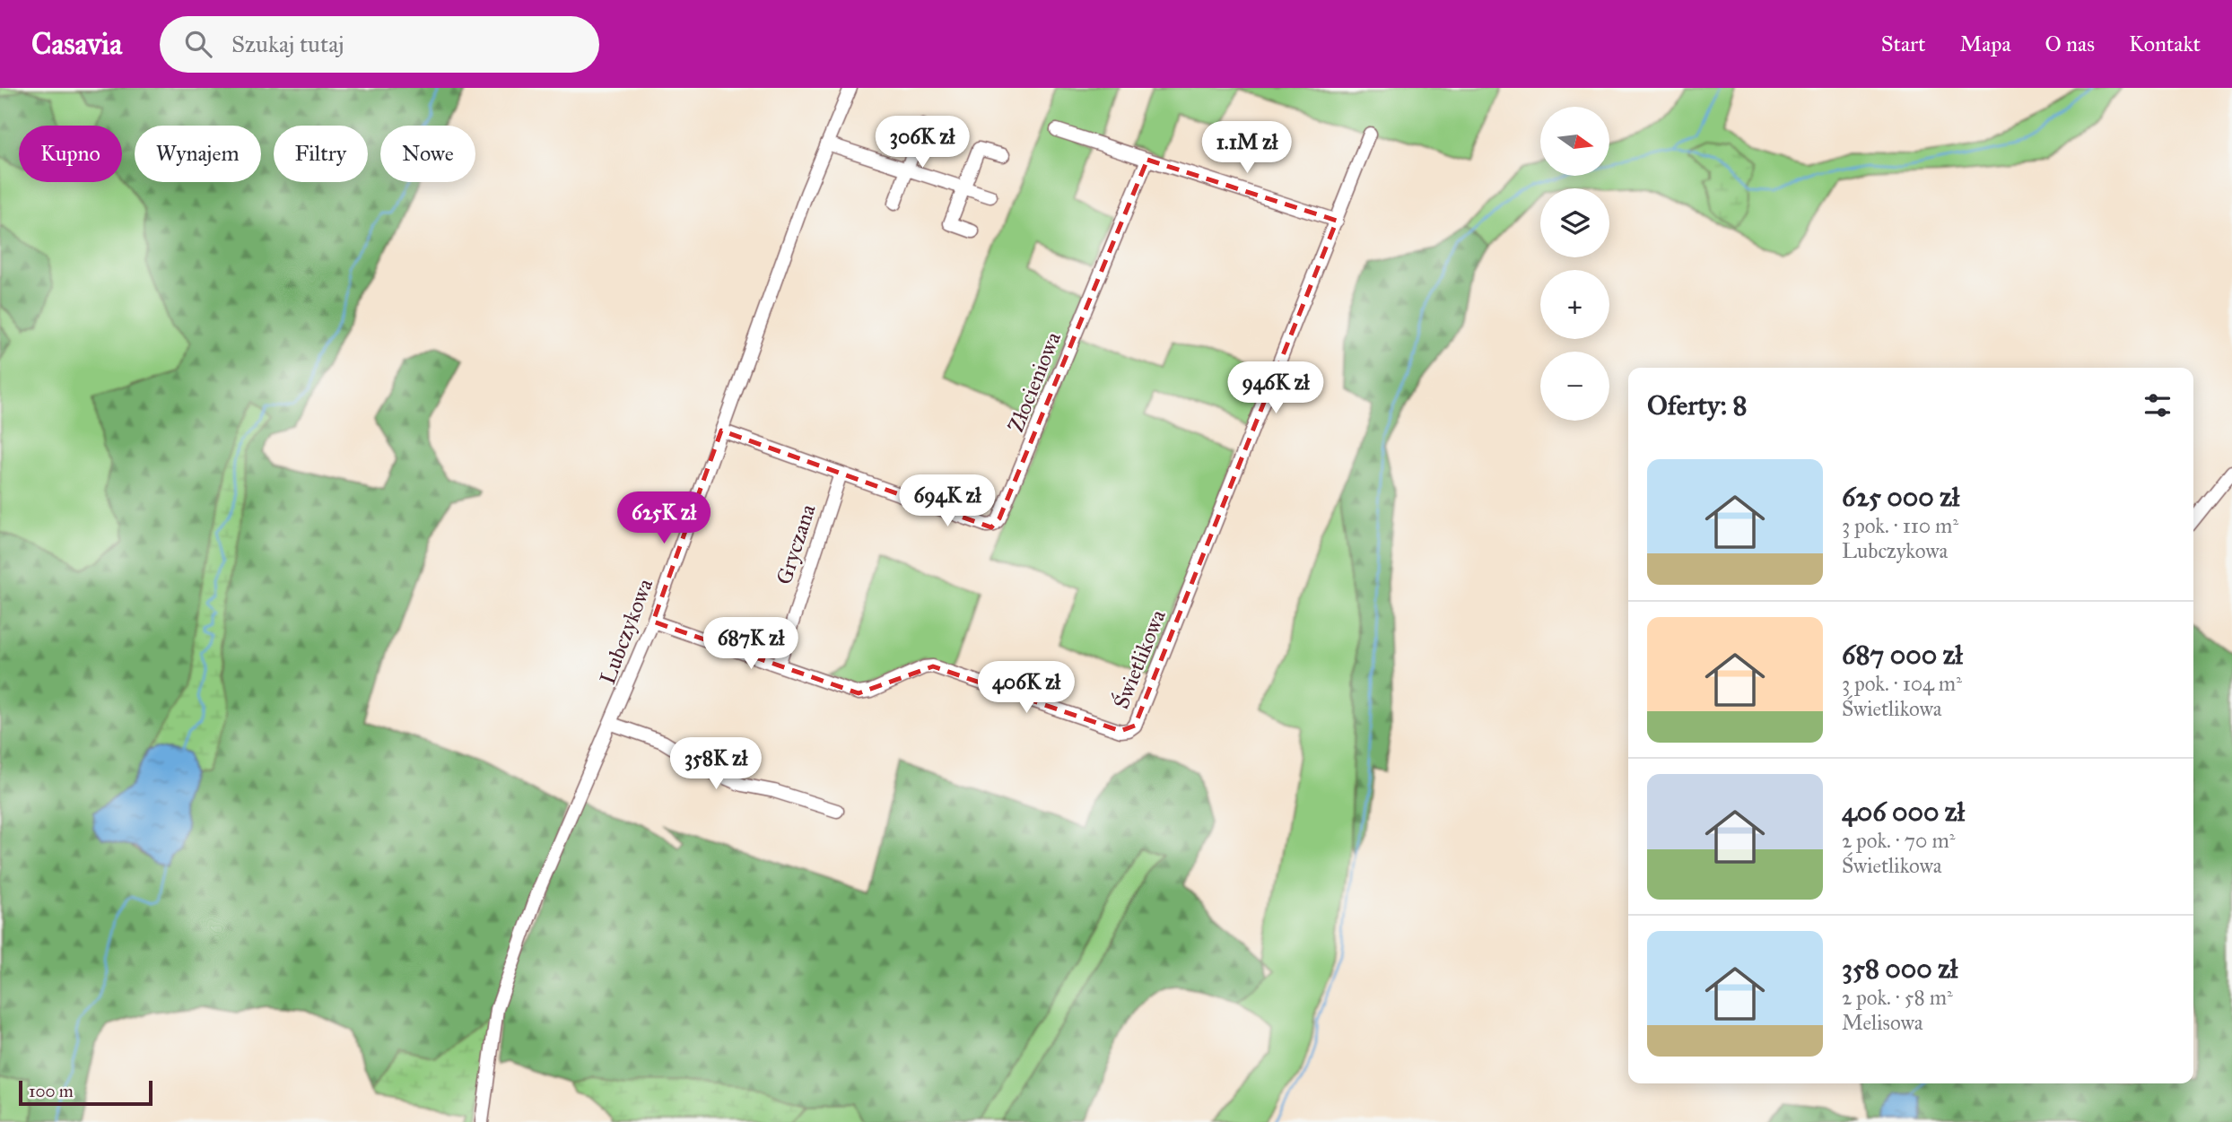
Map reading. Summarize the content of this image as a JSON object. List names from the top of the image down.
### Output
{
  "streets": {
    "street": [
      "Złocieniowa",
      "Gryczana",
      "Lubczykowa",
      "Świetlikowa"
    ]
  },
  "crossings": [
    ["Złocieniowa", "Gryczana"],
    ["Złocieniowa", "Lubczykowa"],
    ["Gryczana", "Świetlikowa"],
    ["Lubczykowa", "Świetlikowa"]
  ],
  "scale_bar": "100 m",
  "north": "right",
  "page": {
    "header": "Casavia",
    "search": "Szukaj tutaj",
    "nav": [
      "Start",
      "Mapa",
      "O nas",
      "Kontakt"
    ],
    "map_buttons": ["+", "−"],
    "price": [
      "306K zł",
      "1.1M zł",
      "946K zł",
      "694K zł",
      "625K zł",
      "687K zł",
      "406K zł",
      "358K zł"
    ],
    "chip": [
      "Kupno",
      "Wynajem",
      "Filtry",
      "Nowe"
    ],
    "heading": "Oferty: 8",
    "list": [
      {
        "name": "625 000 zł",
        "note": "3 pok. · 110 m² · Lubczykowa"
      },
      {
        "name": "687 000 zł",
        "note": "3 pok. · 104 m² · Świetlikowa"
      },
      {
        "name": "406 000 zł",
        "note": "2 pok. · 70 m² · Świetlikowa"
      },
      {
        "name": "358 000 zł",
        "note": "2 pok. · 58 m² · Melisowa"
      }
    ],
    "scale": "100 m"
  }
}
